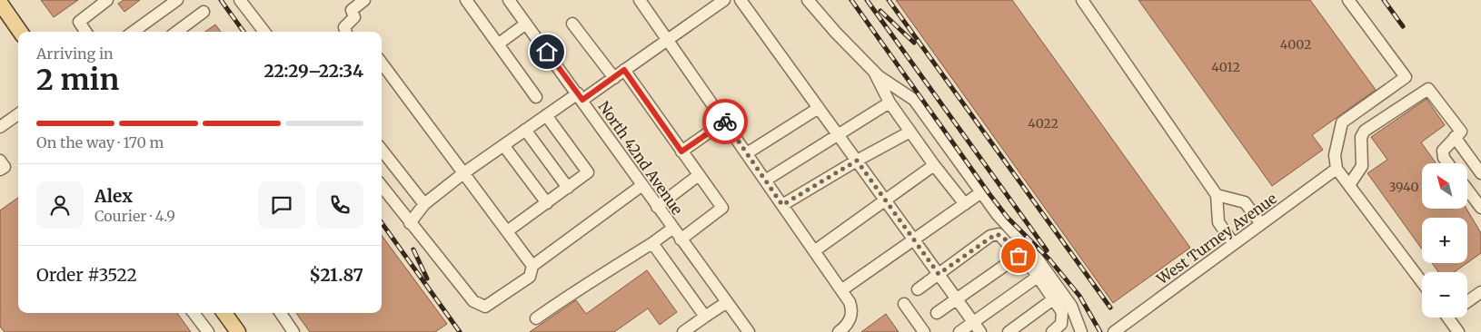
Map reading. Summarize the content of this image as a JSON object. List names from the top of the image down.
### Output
{
  "streets": {
    "street": ["North 42nd Avenue", "West Turney Avenue"]
  },
  "house_numbers": [
    "4002",
    "4012",
    "4022",
    "3940"
  ],
  "north": "top left",
  "page": {
    "heading": ["2 min", "Arriving in", "22:29–22:34"],
    "panel": [
      "Alex",
      "Courier · 4.9",
      "Order #3522",
      "$21.87"
    ],
    "bar": "On the way · 170 m",
    "map_buttons": ["+", "−"]
  }
}
